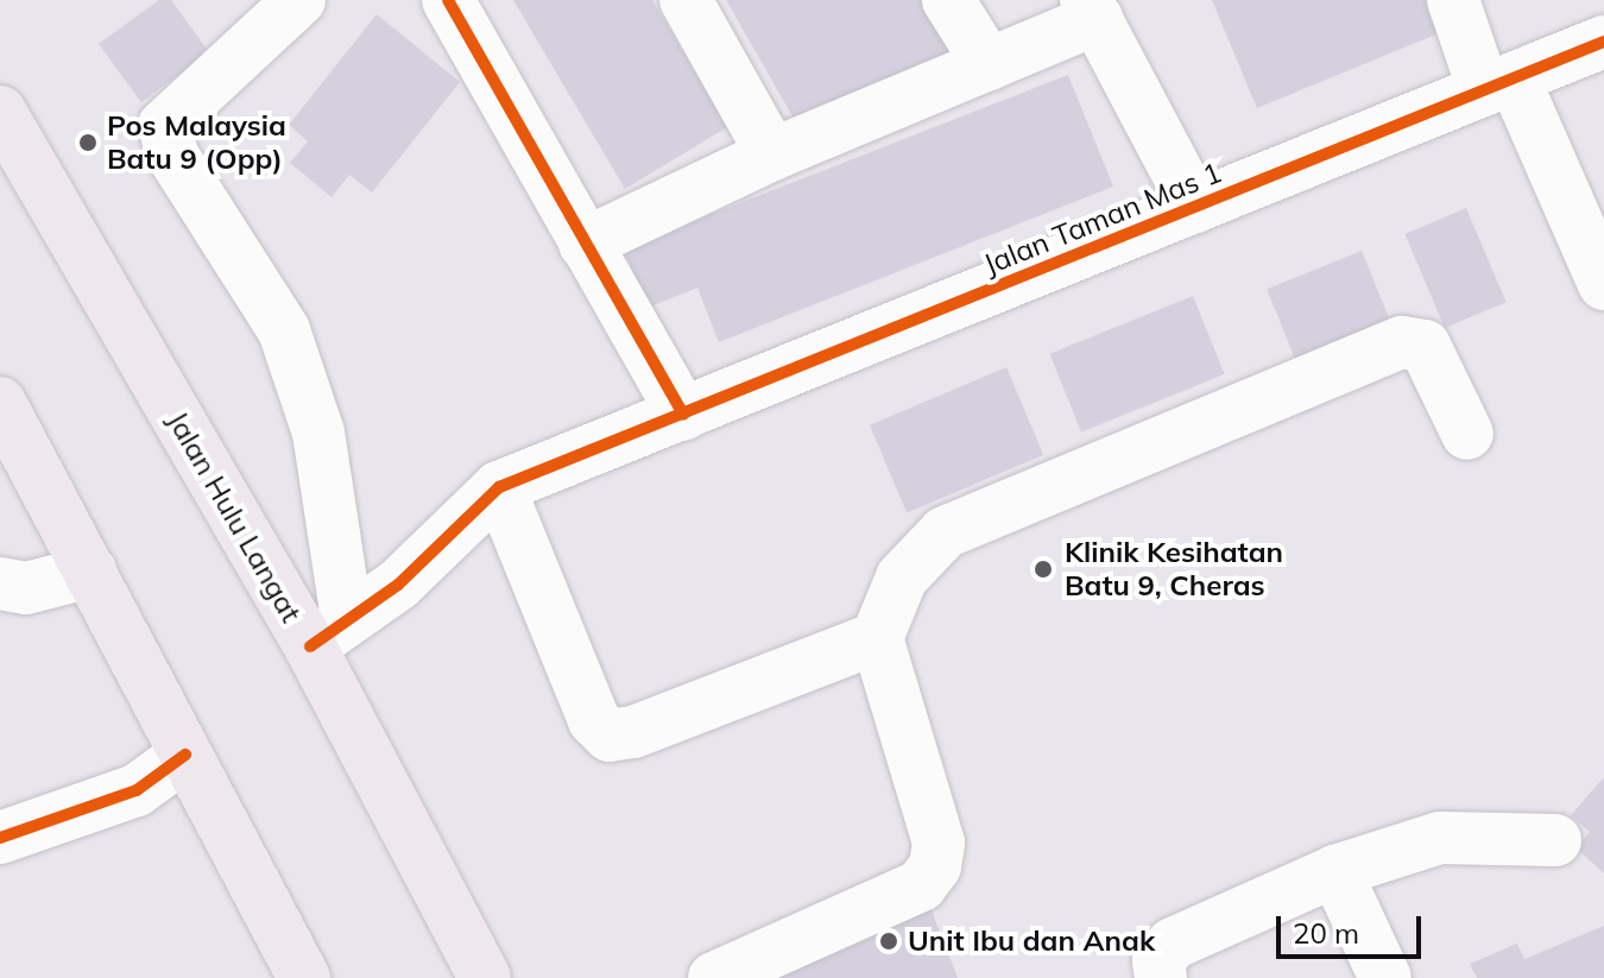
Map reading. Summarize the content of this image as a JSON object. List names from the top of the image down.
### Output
{
  "streets": {
    "main road": ["Jalan Hulu Langat"],
    "street": ["Jalan Taman Mas 1"]
  },
  "places": ["Pos Malaysia Batu 9 (Opp)", "Klinik Kesihatan Batu 9, Cheras", "Unit Ibu dan Anak"],
  "scale_bar": "20 m"
}
